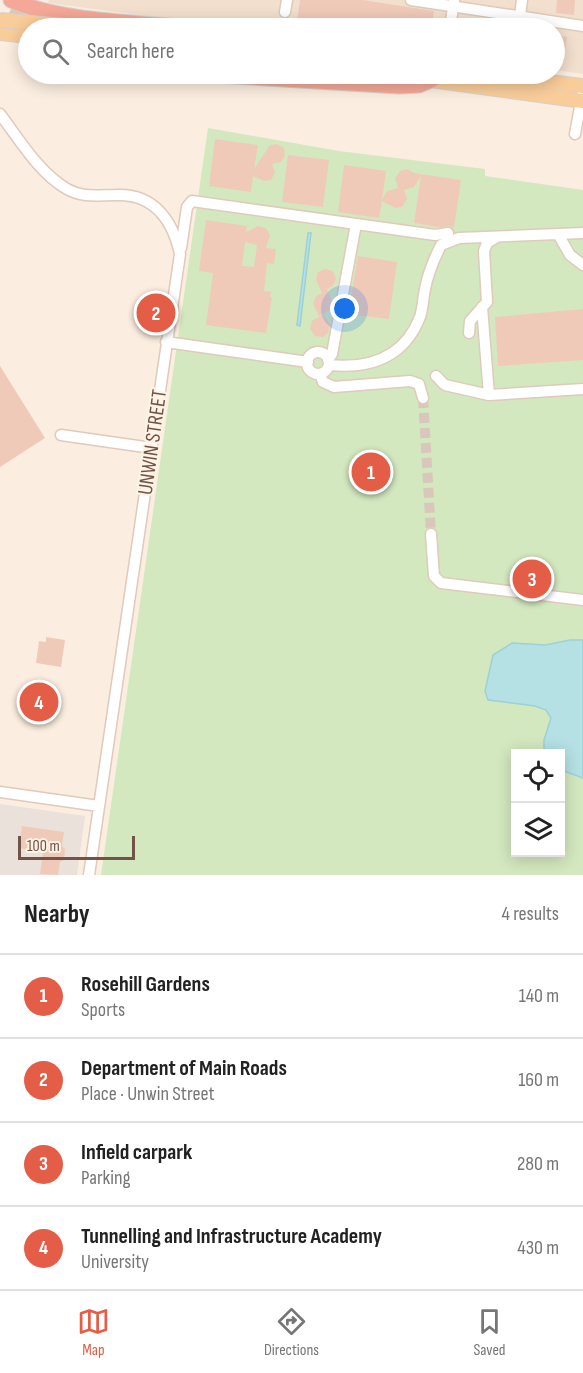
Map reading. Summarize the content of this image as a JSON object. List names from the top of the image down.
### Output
{
  "streets": {
    "street": ["UNWIN STREET"]
  },
  "scale_bar": "100 m",
  "page": {
    "search": "Search here",
    "pins": [
      "2",
      "1",
      "3",
      "4"
    ],
    "scale": "100 m",
    "heading": ["Nearby", "4 results"],
    "list": [
      {
        "mark": "1",
        "name": "Rosehill Gardens",
        "note": "Sports",
        "value": "140 m"
      },
      {
        "mark": "2",
        "name": "Department of Main Roads",
        "note": "Place · Unwin Street",
        "value": "160 m"
      },
      {
        "mark": "3",
        "name": "Infield carpark",
        "note": "Parking",
        "value": "280 m"
      },
      {
        "mark": "4",
        "name": "Tunnelling and Infrastructure Academy",
        "note": "University",
        "value": "430 m"
      }
    ],
    "nav": ["Map", "Directions", "Saved"]
  }
}
